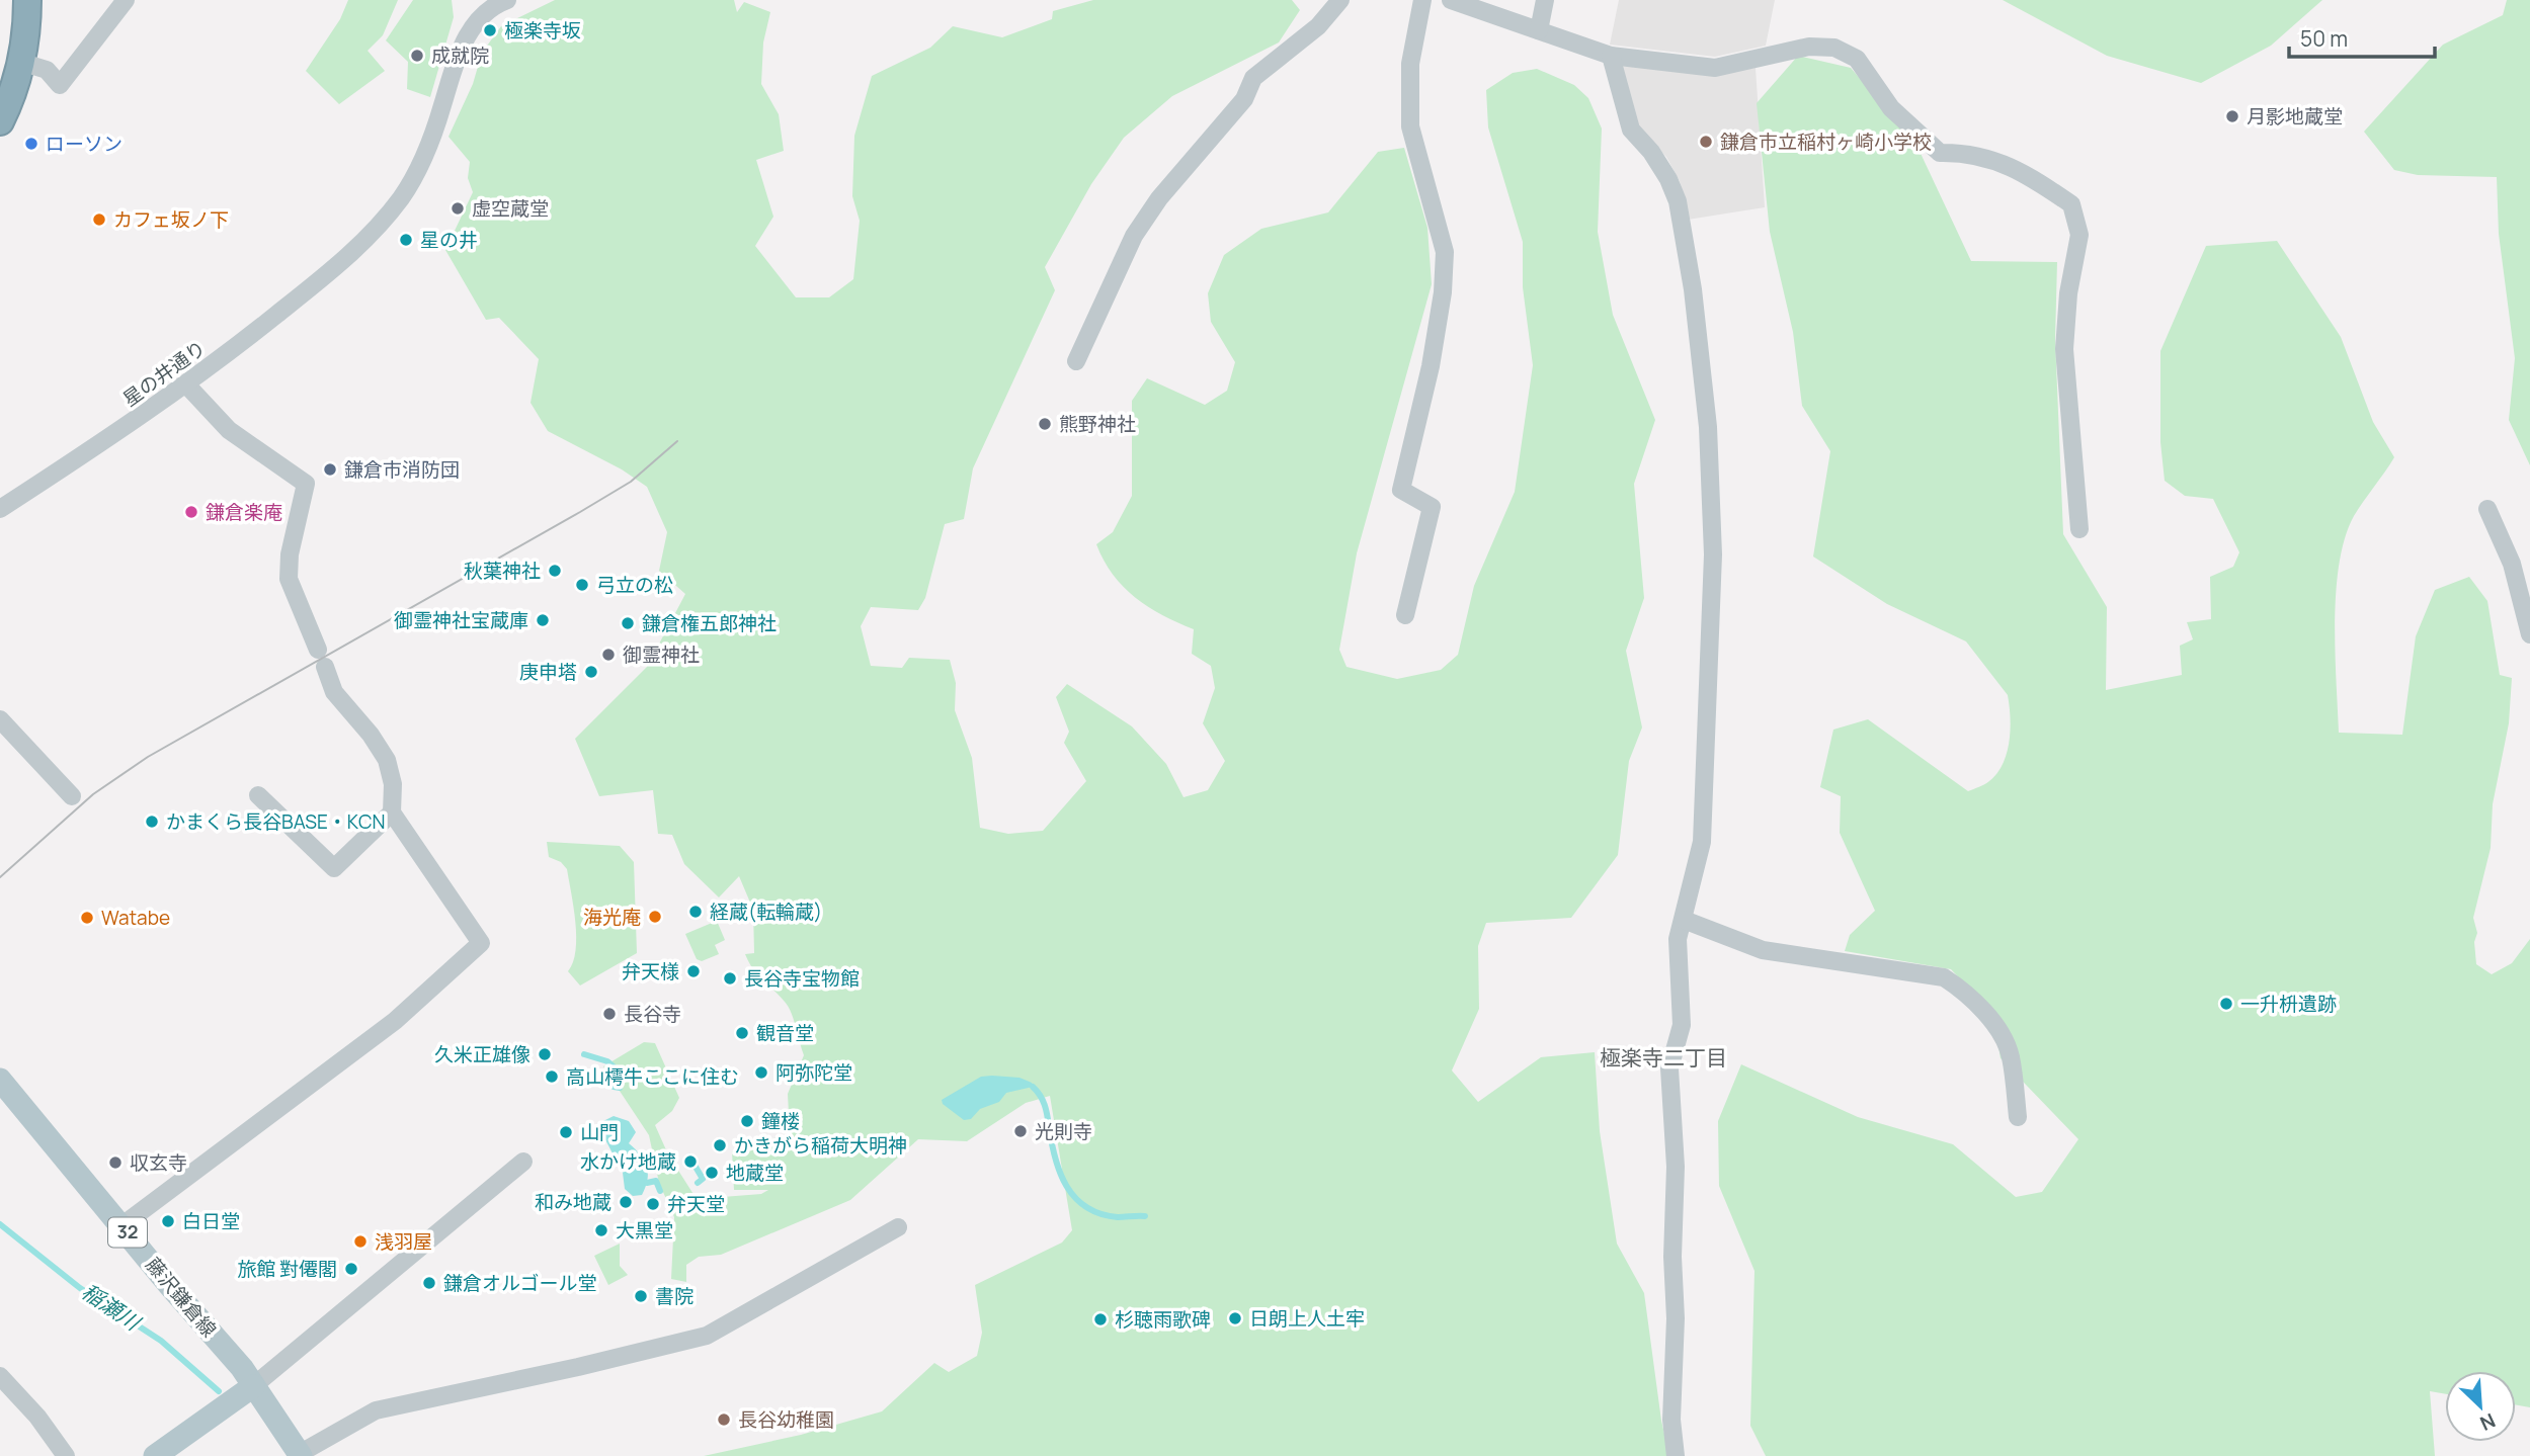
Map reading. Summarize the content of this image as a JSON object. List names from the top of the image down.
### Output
{
  "streets": {
    "main road": ["32", "藤沢鎌倉線"],
    "street": ["星の井通り"]
  },
  "districts": ["極楽寺二丁目"],
  "water": ["稲瀬川"],
  "places": [
    "極楽寺坂",
    "成就院",
    "月影地蔵堂",
    "鎌倉市立稲村ヶ崎小学校",
    "ローソン",
    "虚空蔵堂",
    "カフェ坂ノ下",
    "星の井",
    "熊野神社",
    "鎌倉市消防団",
    "鎌倉楽庵",
    "秋葉神社",
    "弓立の松",
    "御霊神社宝蔵庫",
    "鎌倉権五郎神社",
    "御霊神社",
    "庚申塔",
    "かまくら長谷BASE・KCN",
    "経蔵(転輪蔵)",
    "海光庵",
    "Watabe",
    "弁天様",
    "長谷寺宝物館",
    "一升枡遺跡",
    "長谷寺",
    "観音堂",
    "久米正雄像",
    "阿弥陀堂",
    "高山樗牛ここに住む",
    "鐘楼",
    "光則寺",
    "山門",
    "かきがら稲荷大明神",
    "水かけ地蔵",
    "収玄寺",
    "地蔵堂",
    "和み地蔵",
    "弁天堂",
    "白日堂",
    "大黒堂",
    "浅羽屋",
    "旅館 對僊閣",
    "鎌倉オルゴール堂",
    "書院",
    "日朗上人土牢",
    "杉聴雨歌碑",
    "長谷幼稚園"
  ],
  "scale_bar": "50 m",
  "north": "bottom right"
}
